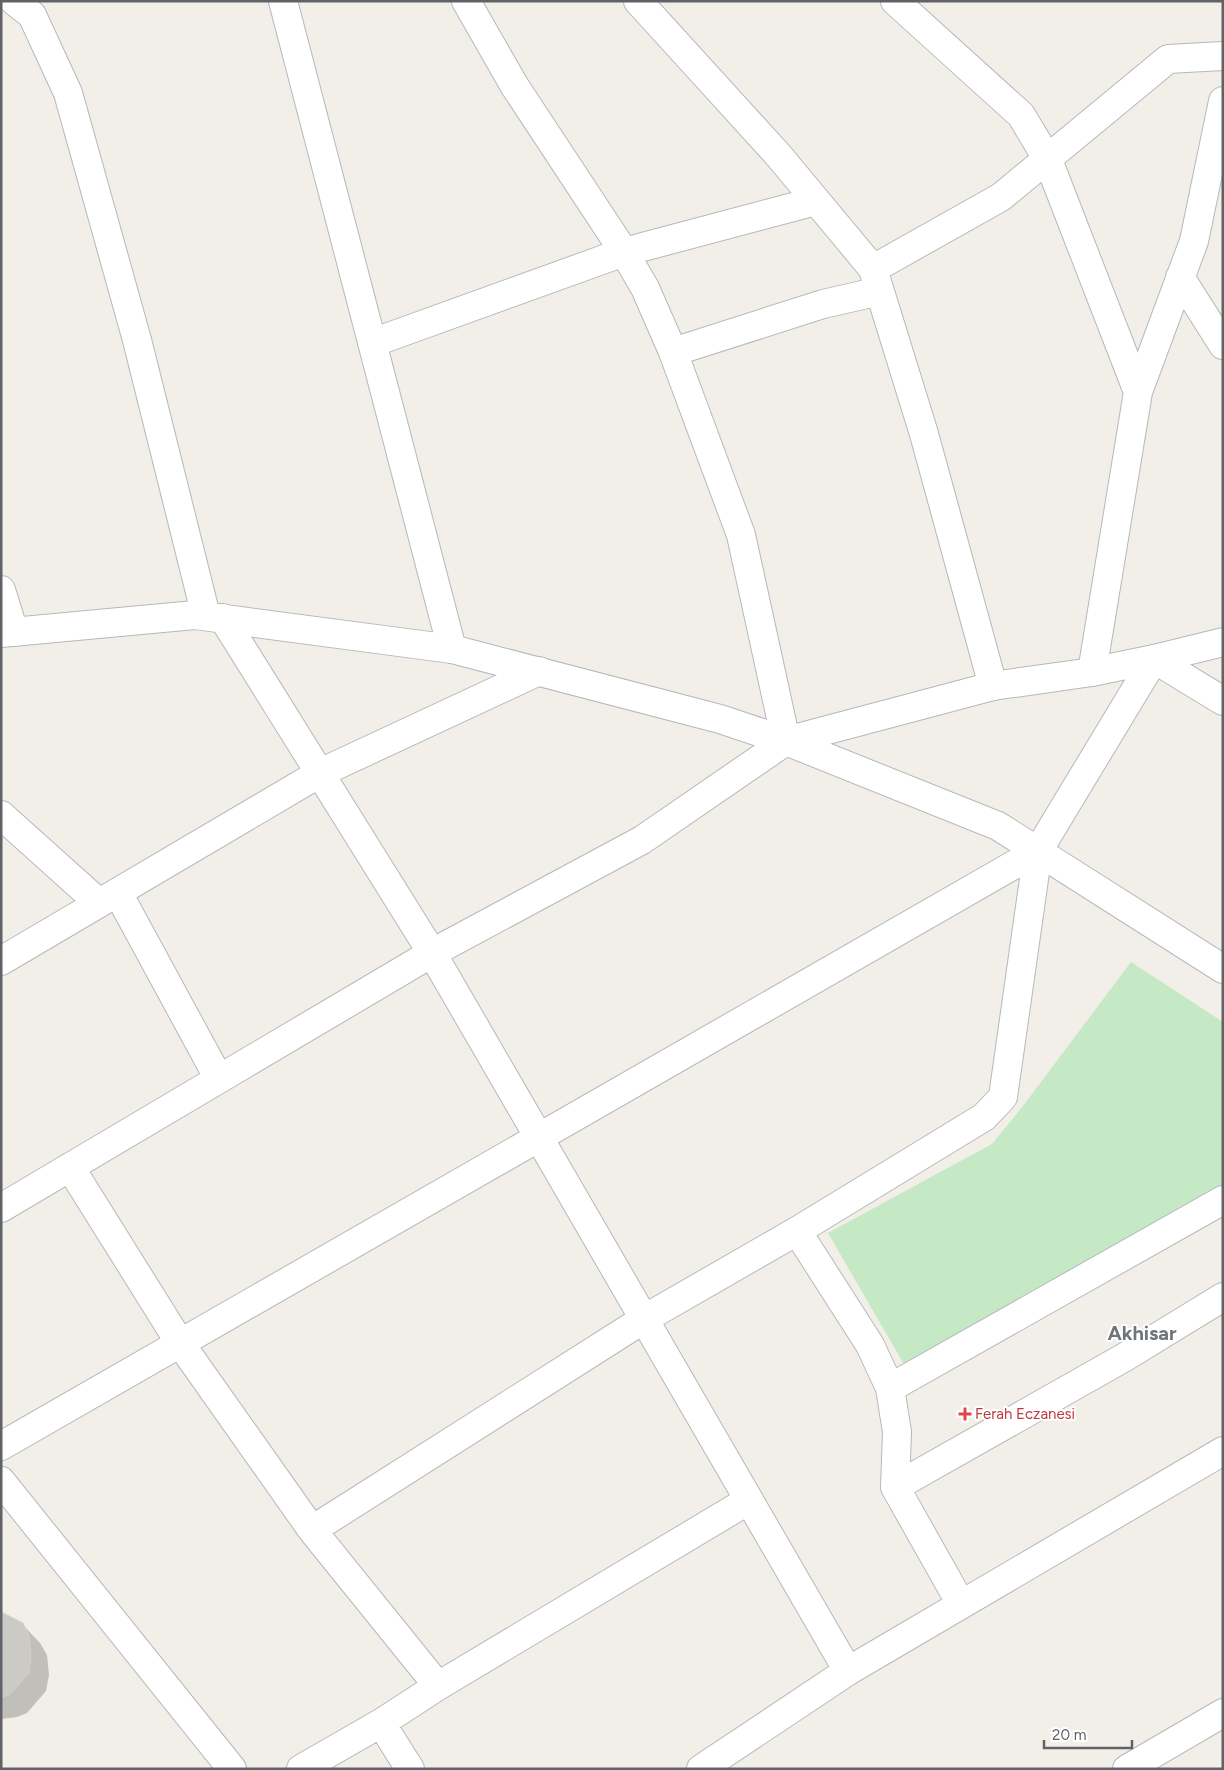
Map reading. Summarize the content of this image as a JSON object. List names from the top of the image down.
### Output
{
  "districts": ["Akhisar"],
  "places": {
    "health": ["Ferah Eczanesi"]
  },
  "scale_bar": "20 m"
}
